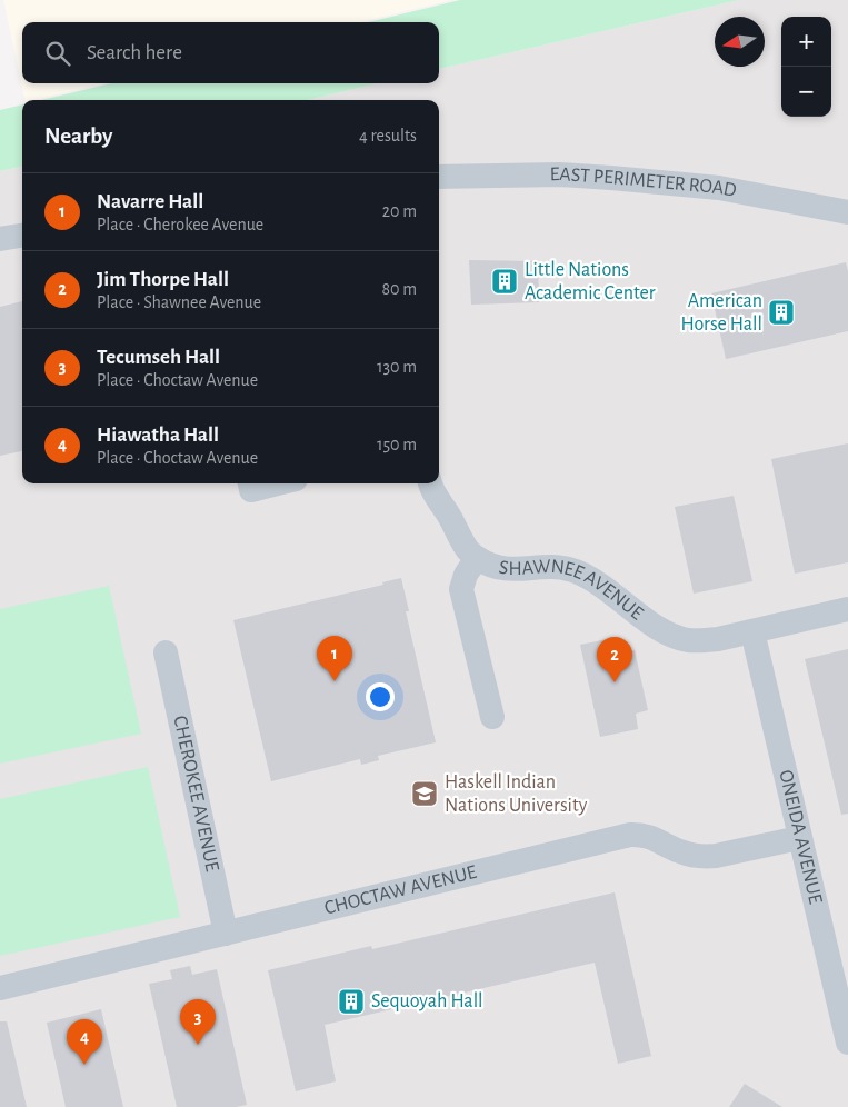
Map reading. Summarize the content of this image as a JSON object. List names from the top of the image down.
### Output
{
  "streets": {
    "street": [
      "EAST PERIMETER ROAD",
      "SHAWNEE AVENUE",
      "CHEROKEE AVENUE",
      "ONEIDA AVENUE",
      "CHOCTAW AVENUE"
    ]
  },
  "crossings": [
    ["SHAWNEE AVENUE", "ONEIDA AVENUE"],
    ["CHEROKEE AVENUE", "CHOCTAW AVENUE"],
    ["ONEIDA AVENUE", "CHOCTAW AVENUE"]
  ],
  "places": {
    "building": ["Little Nations Academic Center", "American Horse Hall", "Sequoyah Hall"],
    "school or university": ["Haskell Indian Nations University"]
  },
  "north": "left",
  "page": {
    "map_buttons": ["+", "−"],
    "search": "Search here",
    "heading": ["Nearby", "4 results"],
    "list": [
      {
        "mark": "1",
        "name": "Navarre Hall",
        "note": "Place · Cherokee Avenue",
        "value": "20 m"
      },
      {
        "mark": "2",
        "name": "Jim Thorpe Hall",
        "note": "Place · Shawnee Avenue",
        "value": "80 m"
      },
      {
        "mark": "3",
        "name": "Tecumseh Hall",
        "note": "Place · Choctaw Avenue",
        "value": "130 m"
      },
      {
        "mark": "4",
        "name": "Hiawatha Hall",
        "note": "Place · Choctaw Avenue",
        "value": "150 m"
      }
    ],
    "pins": [
      "1",
      "2",
      "3",
      "4"
    ]
  }
}
